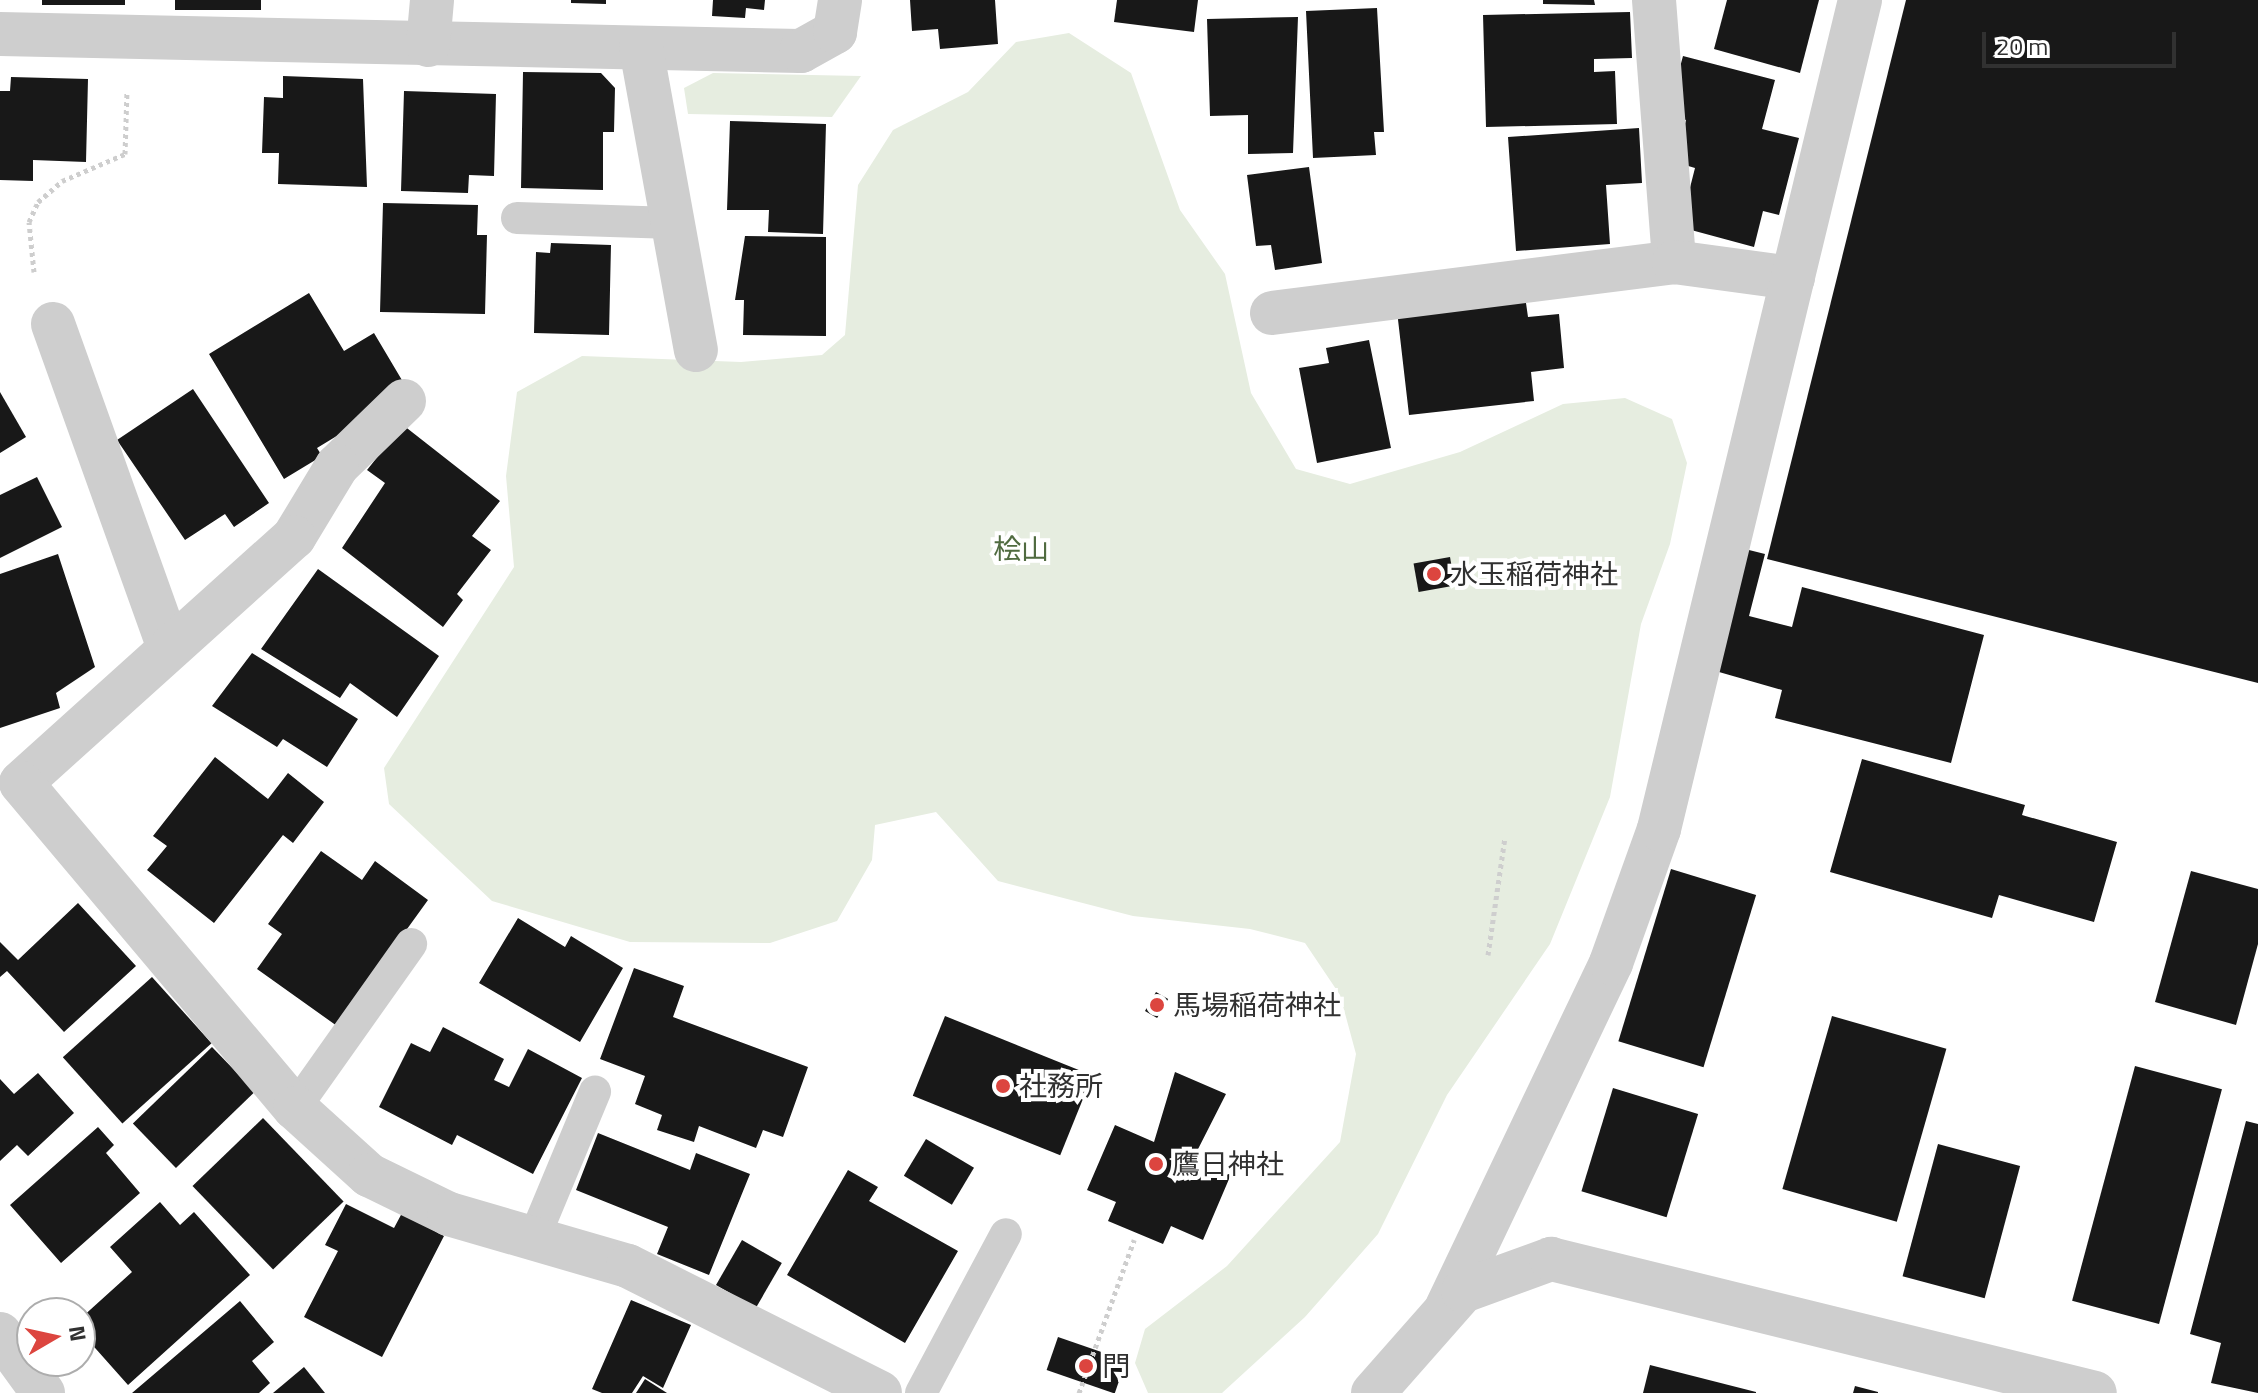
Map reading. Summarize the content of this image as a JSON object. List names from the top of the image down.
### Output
{
  "parks": ["桧山"],
  "places": [
    "水玉稲荷神社",
    "馬場稲荷神社",
    "社務所",
    "鷹日神社",
    "門"
  ],
  "scale_bar": "20 m",
  "north": "right"
}
